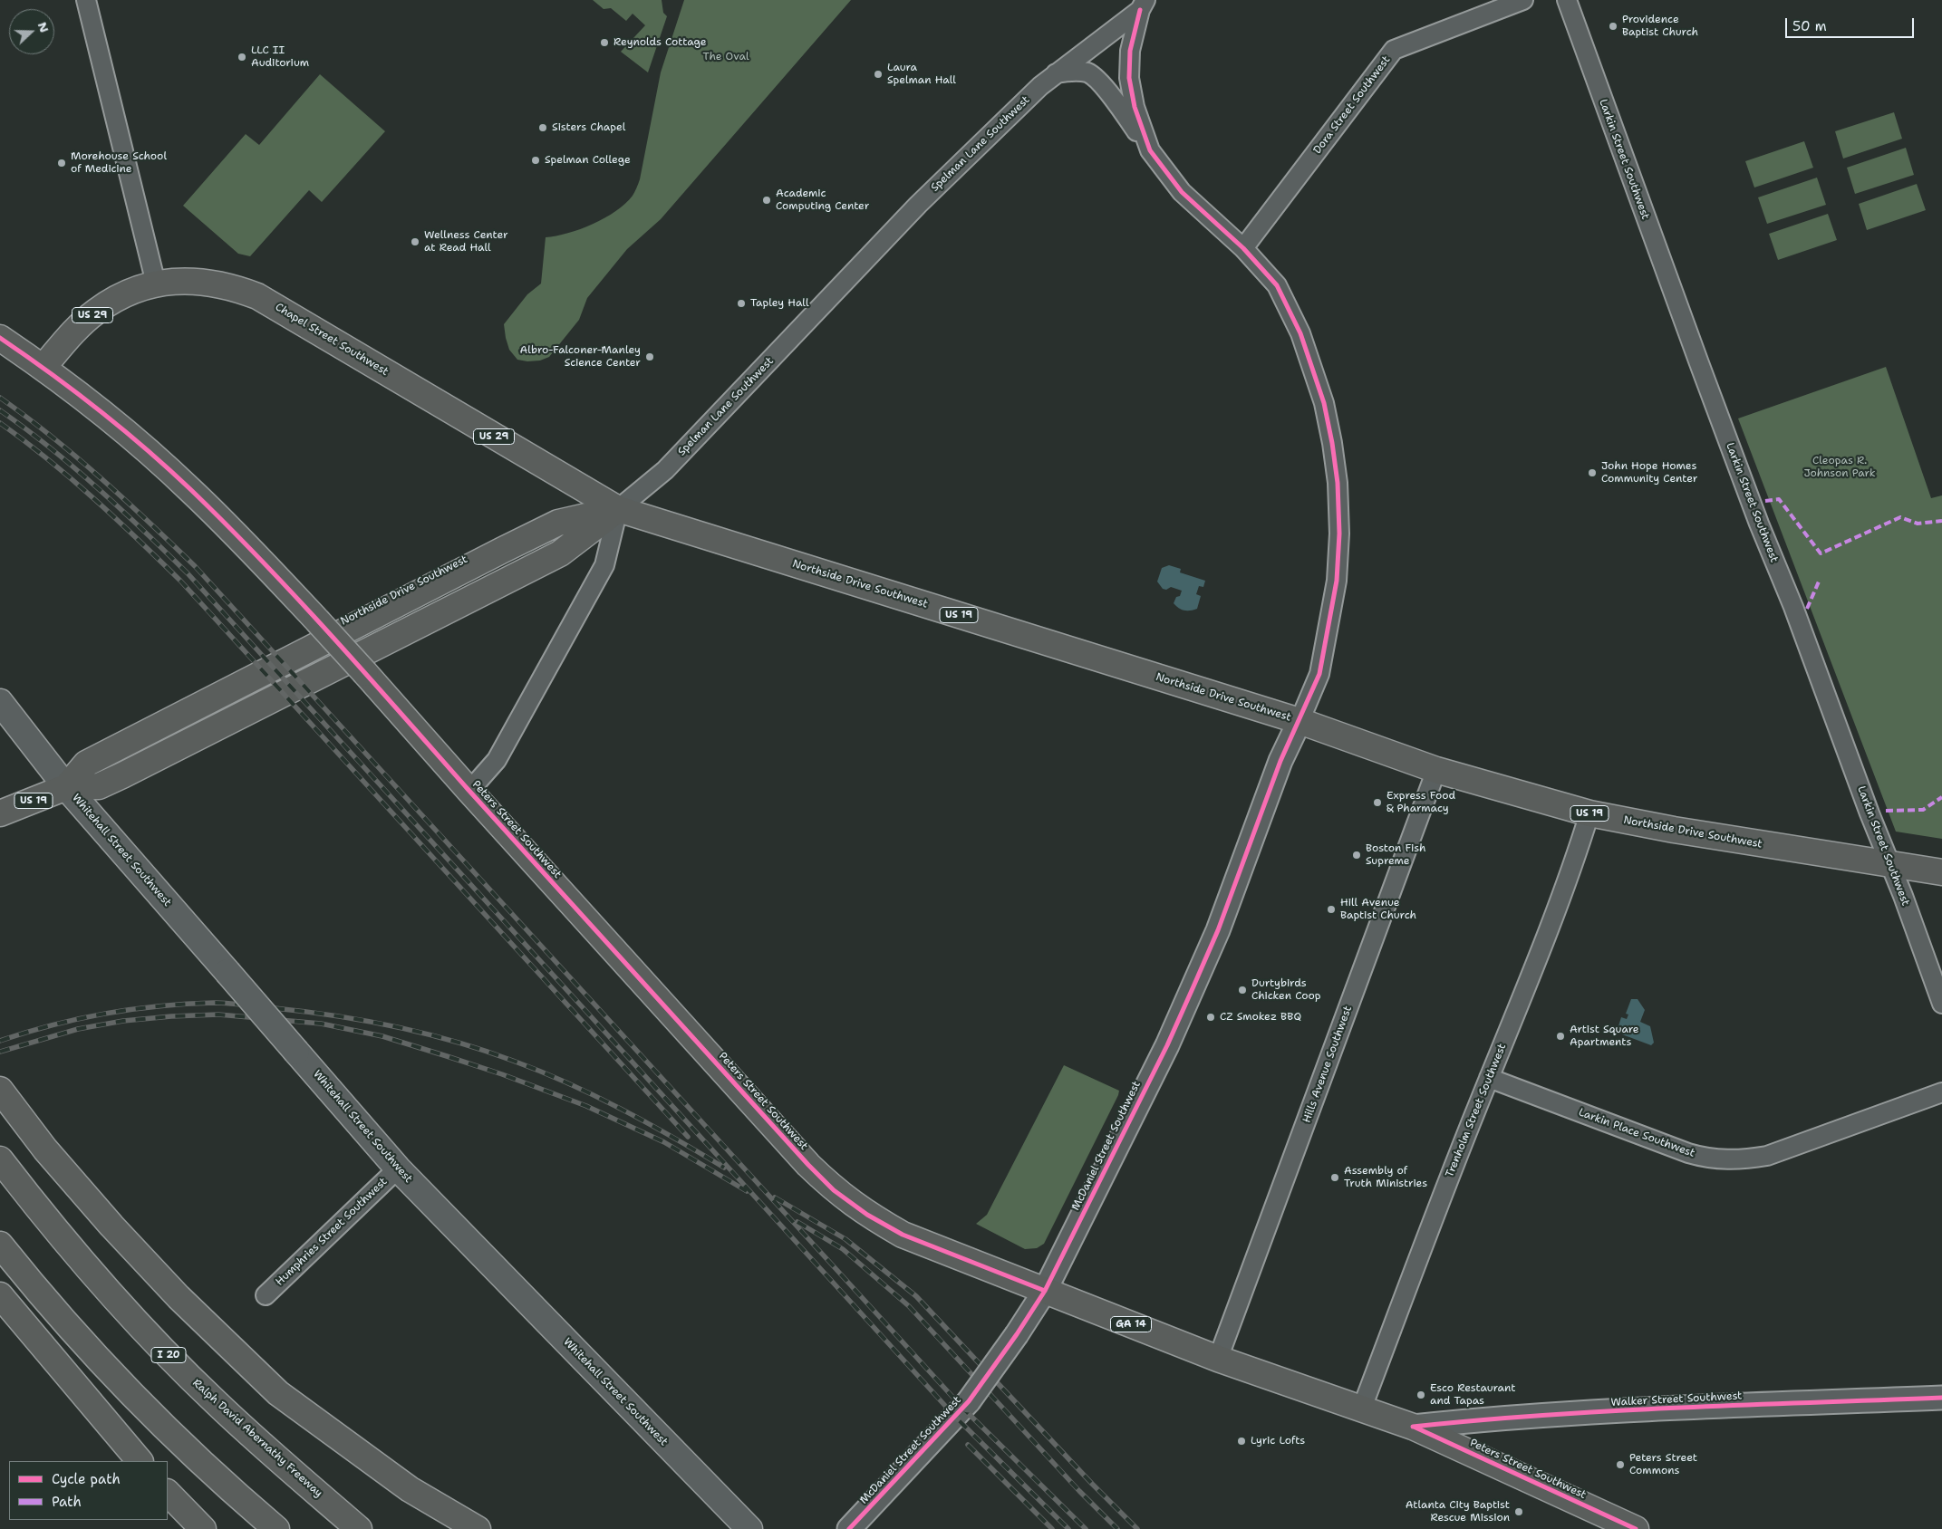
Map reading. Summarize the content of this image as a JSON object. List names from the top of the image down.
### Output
{
  "streets": {
    "main road": [
      "US 29",
      "Chapel Street Southwest",
      "Northside Drive Southwest",
      "US 19",
      "Peters Street Southwest",
      "Whitehall Street Southwest",
      "GA 14",
      "I 20",
      "Ralph David Abernathy Freeway"
    ],
    "street": [
      "Dora Street Southwest",
      "Spelman Lane Southwest",
      "Larkin Street Southwest",
      "Hills Avenue Southwest",
      "Trenholm Street Southwest",
      "Larkin Place Southwest",
      "McDaniel Street Southwest",
      "Humphries Street Southwest",
      "Walker Street Southwest"
    ]
  },
  "crossings": [
    ["Spelman Lane Southwest", "Chapel Street Southwest"],
    ["Spelman Lane Southwest", "Northside Drive Southwest"],
    ["Larkin Street Southwest", "Northside Drive Southwest"],
    ["Chapel Street Southwest", "Northside Drive Southwest"],
    ["Chapel Street Southwest", "Peters Street Southwest"],
    ["Northside Drive Southwest", "Whitehall Street Southwest"],
    ["Northside Drive Southwest", "Hills Avenue Southwest"],
    ["Northside Drive Southwest", "Trenholm Street Southwest"],
    ["Northside Drive Southwest", "McDaniel Street Southwest"],
    ["Peters Street Southwest", "Hills Avenue Southwest"],
    ["Peters Street Southwest", "Trenholm Street Southwest"],
    ["Peters Street Southwest", "McDaniel Street Southwest"],
    ["Peters Street Southwest", "Walker Street Southwest"],
    ["Whitehall Street Southwest", "Humphries Street Southwest"],
    ["Trenholm Street Southwest", "Larkin Place Southwest"]
  ],
  "parks": ["The Oval", "Cleopas R. Johnson Park"],
  "places": [
    "Providence Baptist Church",
    "Reynolds Cottage",
    "LLC II Auditorium",
    "Laura Spelman Hall",
    "Sisters Chapel",
    "Spelman College",
    "Morehouse School of Medicine",
    "Academic Computing Center",
    "Wellness Center at Read Hall",
    "Tapley Hall",
    "Albro-Falconer-Manley Science Center",
    "John Hope Homes Community Center",
    "Express Food & Pharmacy",
    "Boston Fish Supreme",
    "Hill Avenue Baptist Church",
    "Durtybirds Chicken Coop",
    "CZ Smokez BBQ",
    "Artist Square Apartments",
    "Assembly of Truth Ministries",
    "Esco Restaurant and Tapas",
    "Lyric Lofts",
    "Peters Street Commons",
    "Atlanta City Baptist Rescue Mission"
  ],
  "legend": ["Cycle path", "Path"],
  "scale_bar": "50 m",
  "north": "right"
}
